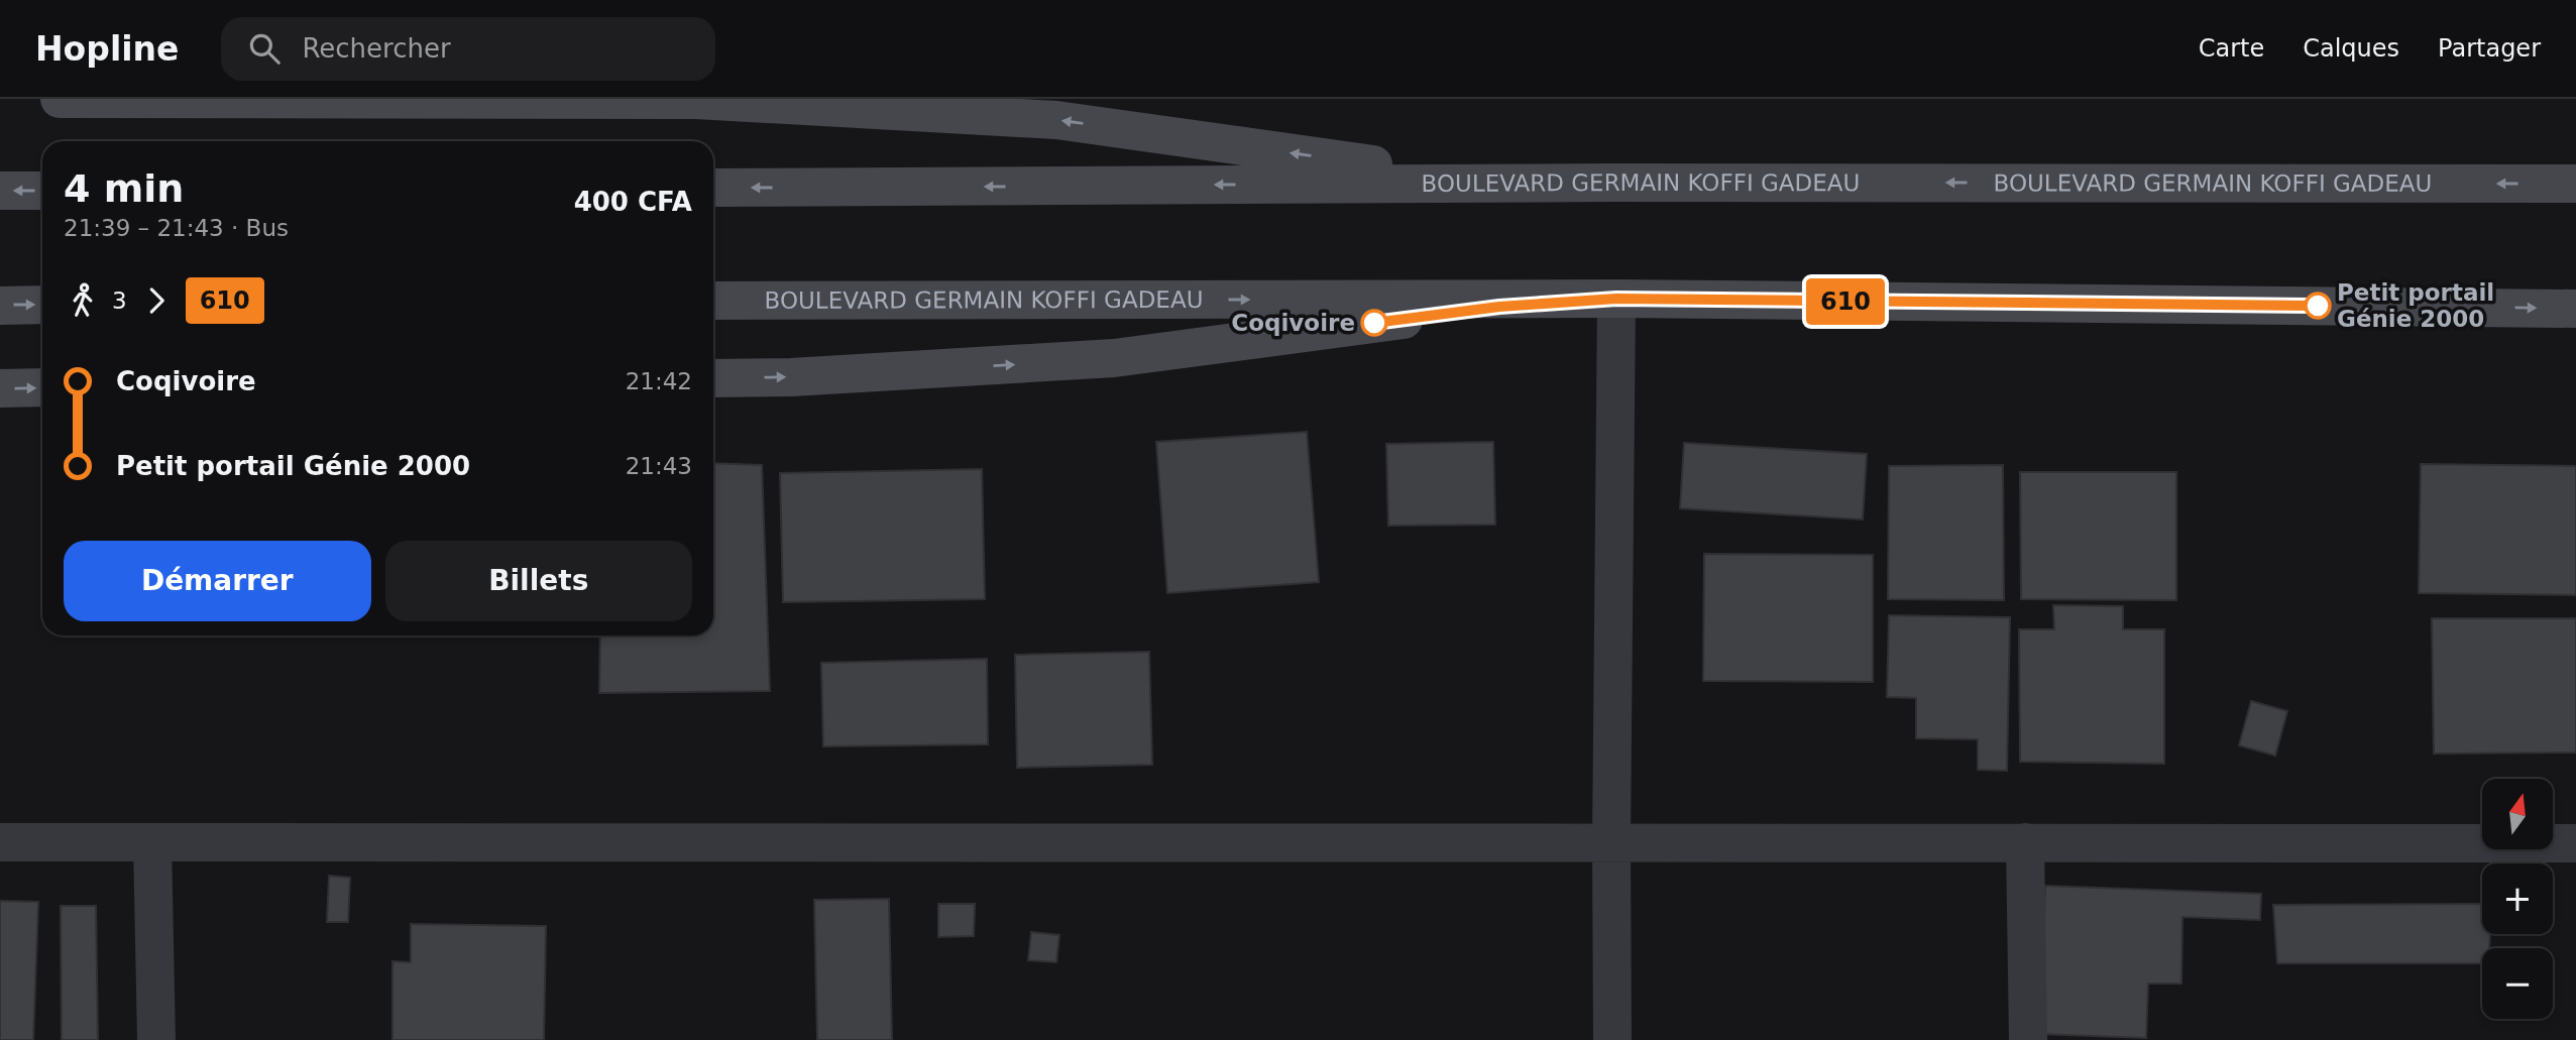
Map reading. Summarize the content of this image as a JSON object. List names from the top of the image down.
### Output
{
  "streets": {
    "main road": ["BOULEVARD GERMAIN KOFFI GADEAU"]
  },
  "places": ["Petit portail Génie 2000", "Coqivoire"],
  "lines": ["bus line 610"],
  "north": "top",
  "page": {
    "header": "Hopline",
    "search": "Rechercher",
    "nav": ["Carte", "Calques", "Partager"],
    "on_map": "610",
    "heading": ["4 min", "21:39 – 21:43 · Bus", "400 CFA"],
    "legs": ["3", "610"],
    "list": [
      {
        "name": "Coqivoire",
        "value": "21:42"
      },
      {
        "name": "Petit portail Génie 2000",
        "value": "21:43"
      }
    ],
    "buttons": ["Démarrer", "Billets"],
    "map_buttons": ["+", "−"]
  }
}
